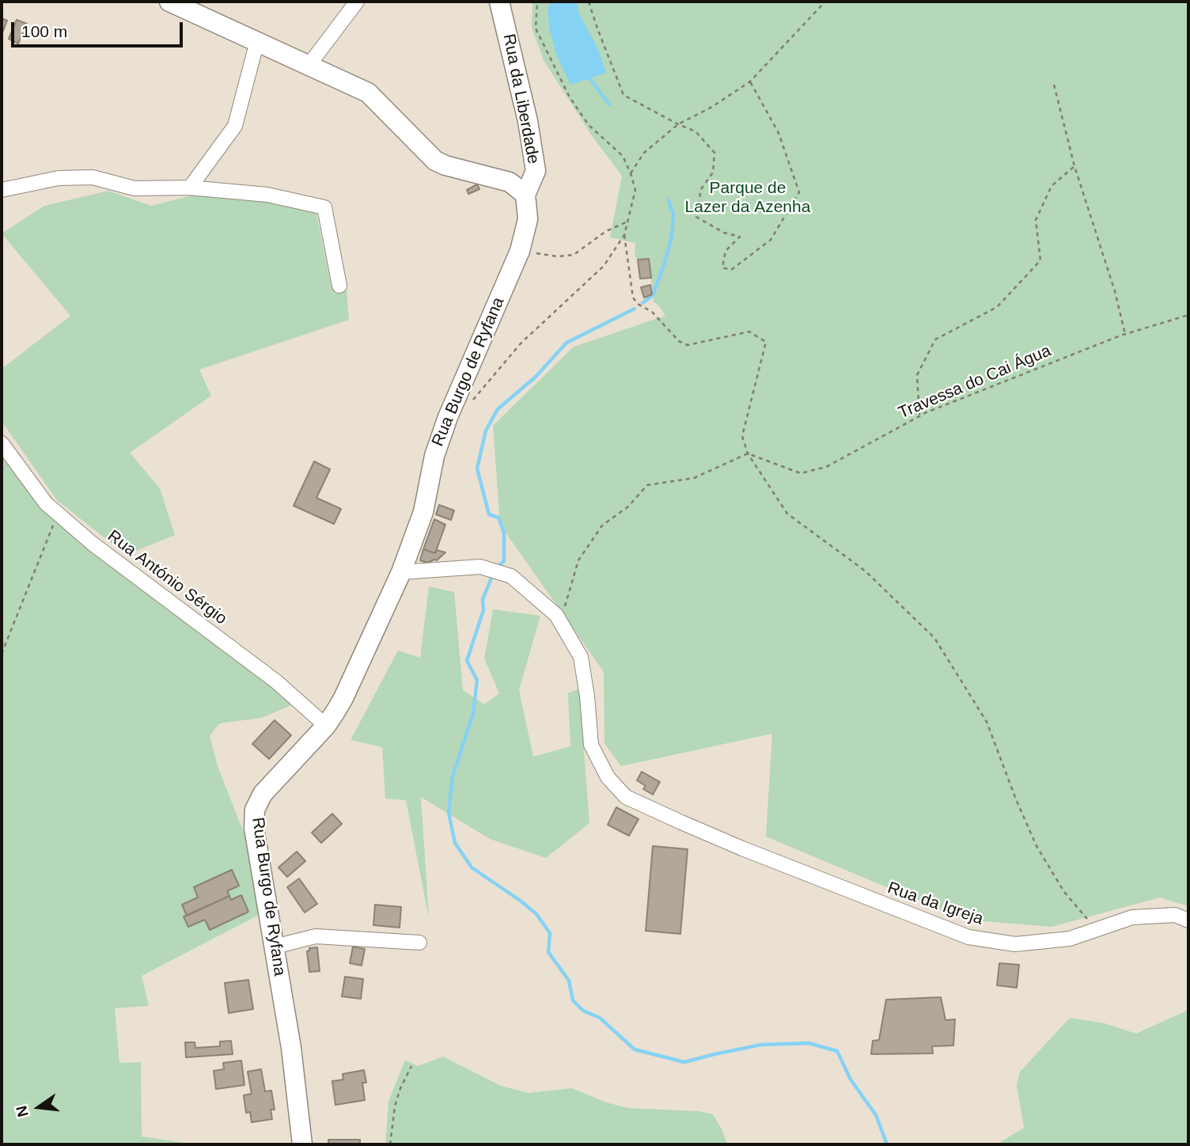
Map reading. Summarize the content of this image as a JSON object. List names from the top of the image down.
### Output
{
  "streets": {
    "main road": ["Rua da Liberdade", "Rua Burgo de Ryfana"],
    "street": ["Rua António Sérgio", "Rua da Igreja"],
    "path": ["Travessa do Cai Água"]
  },
  "crossings": [
    ["Rua da Liberdade", "Rua Burgo de Ryfana"],
    ["Rua Burgo de Ryfana", "Rua António Sérgio"],
    ["Rua Burgo de Ryfana", "Rua da Igreja"]
  ],
  "parks": ["Parque de Lazer da Azenha"],
  "scale_bar": "100 m",
  "north": "left"
}
